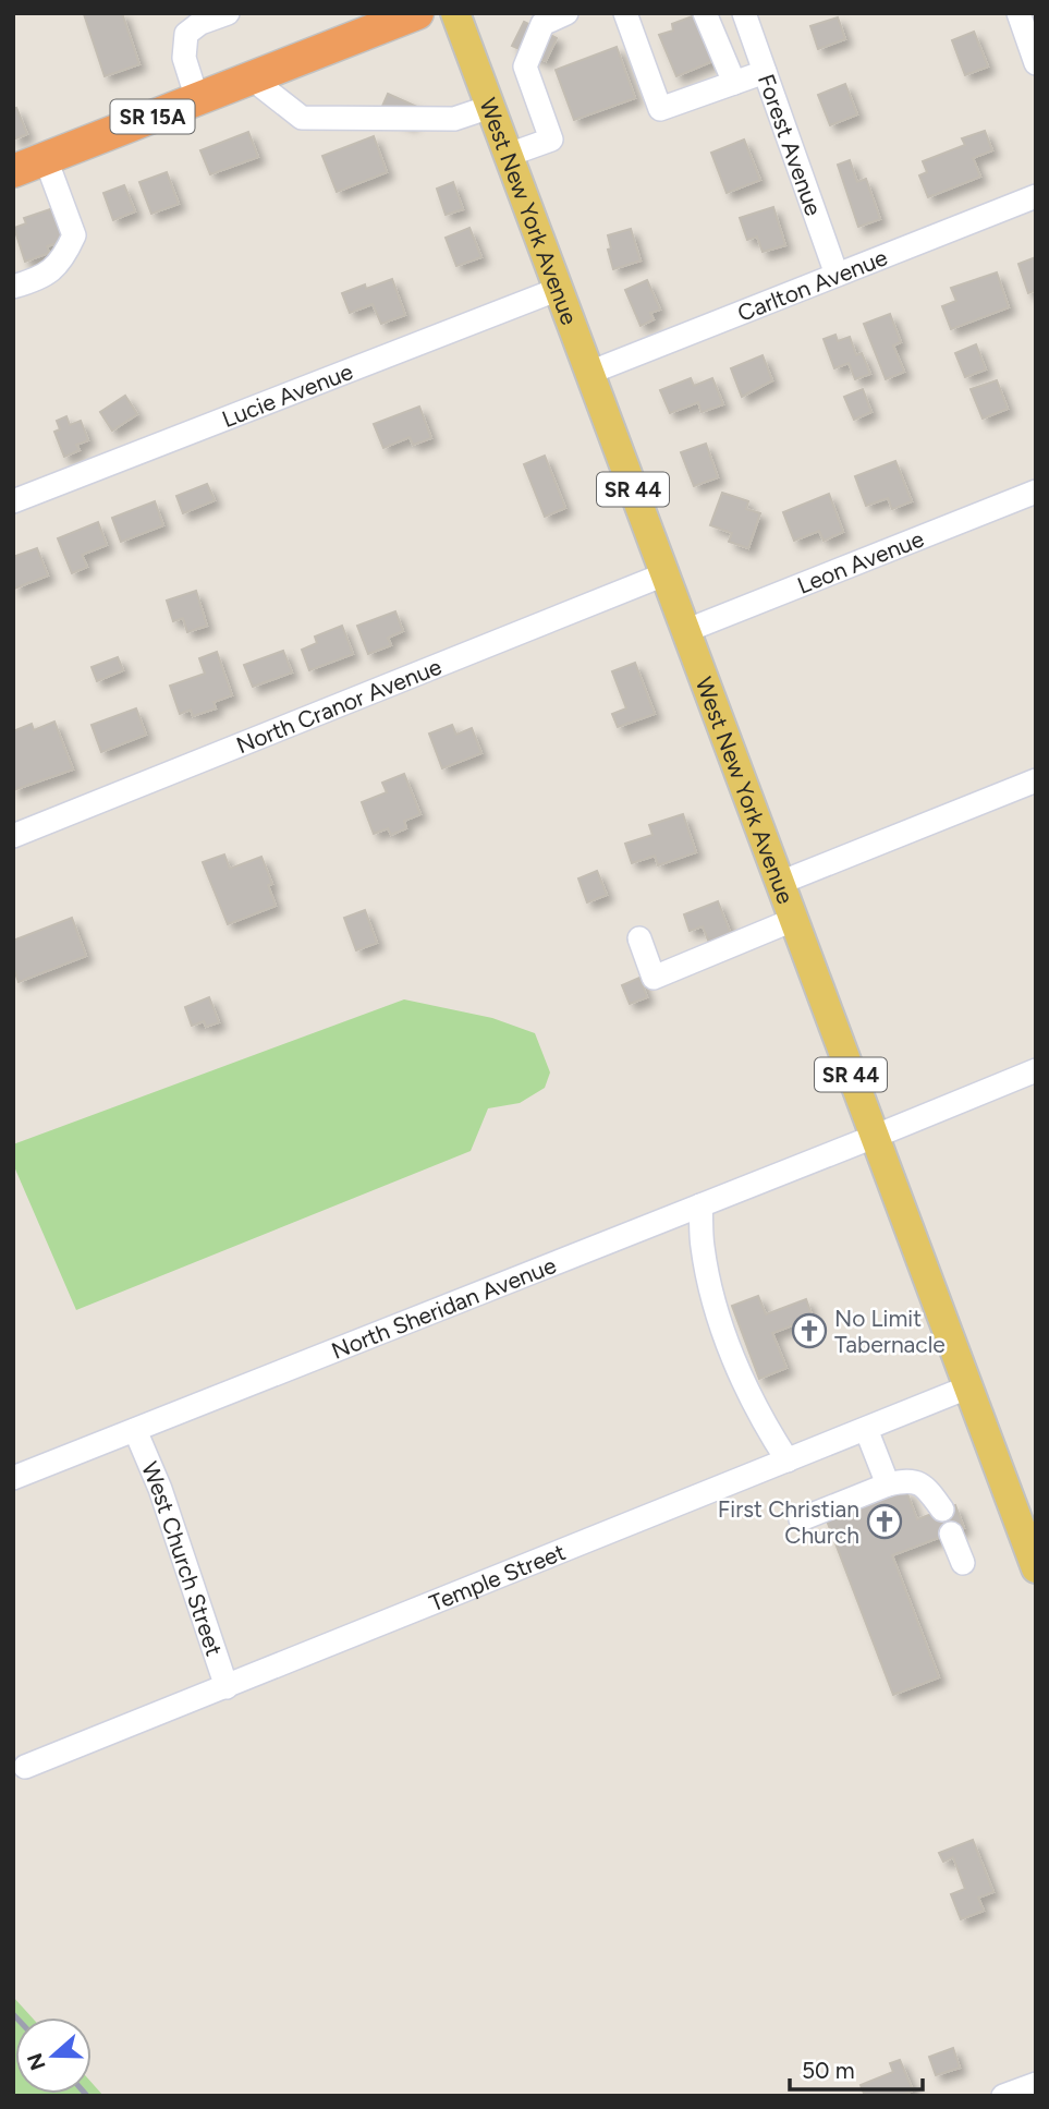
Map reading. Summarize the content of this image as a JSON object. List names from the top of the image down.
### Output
{
  "streets": {
    "highway": ["SR 15A"],
    "main road": ["West New York Avenue", "SR 44"],
    "street": [
      "Forest Avenue",
      "Carlton Avenue",
      "Lucie Avenue",
      "Leon Avenue",
      "North Cranor Avenue",
      "North Sheridan Avenue",
      "West Church Street",
      "Temple Street"
    ]
  },
  "crossings": [
    ["Forest Avenue", "Carlton Avenue"],
    ["West New York Avenue", "Carlton Avenue"],
    ["West New York Avenue", "Lucie Avenue"],
    ["West New York Avenue", "Leon Avenue"],
    ["West New York Avenue", "North Cranor Avenue"],
    ["West New York Avenue", "North Sheridan Avenue"],
    ["West New York Avenue", "Temple Street"],
    ["North Sheridan Avenue", "West Church Street"],
    ["West Church Street", "Temple Street"]
  ],
  "places": {
    "church": ["No Limit Tabernacle", "First Christian Church"]
  },
  "scale_bar": "50 m",
  "north": "left"
}
